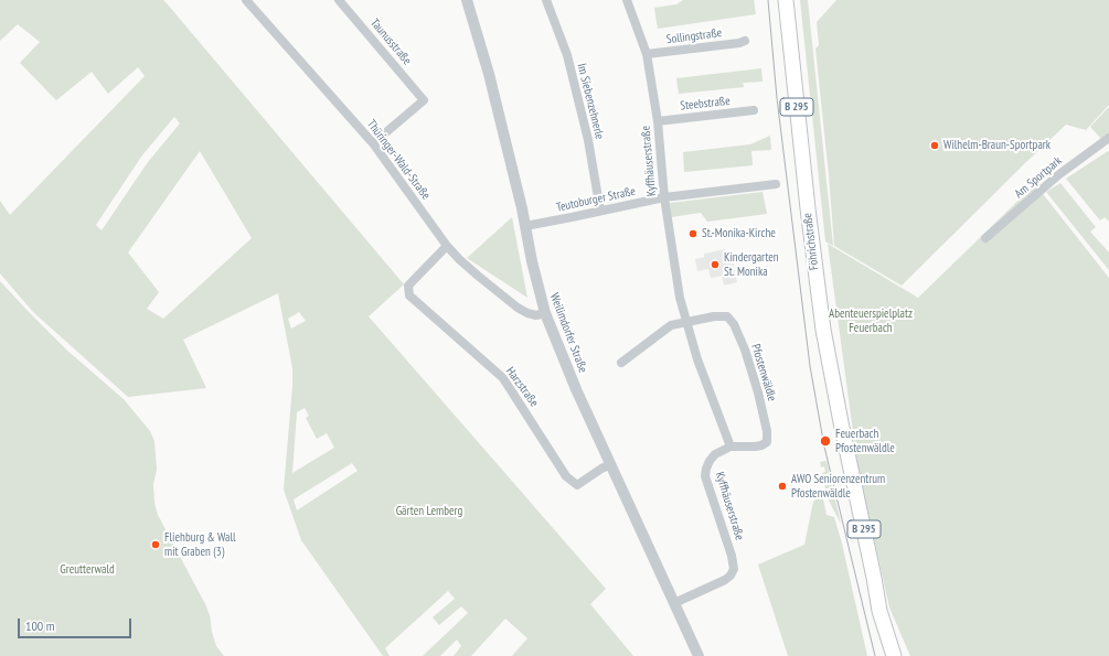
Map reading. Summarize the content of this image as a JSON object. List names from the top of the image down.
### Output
{
  "streets": {
    "main road": ["B 295", "Föhrichstraße"],
    "street": [
      "Sollingstraße",
      "Taunusstraße",
      "Im Siebenzehnerle",
      "Steebstraße",
      "Thüringer-Wald-Straße",
      "Kyffhäuserstraße",
      "Am Sportpark",
      "Teutoburger Straße",
      "Weilimdorfer Straße",
      "Pfostenwäldle",
      "Harzstraße"
    ]
  },
  "crossings": [
    ["Sollingstraße", "Kyffhäuserstraße"],
    ["Taunusstraße", "Thüringer-Wald-Straße"],
    ["Im Siebenzehnerle", "Teutoburger Straße"],
    ["Steebstraße", "Kyffhäuserstraße"],
    ["B 295", "Föhrichstraße"],
    ["Thüringer-Wald-Straße", "Weilimdorfer Straße"],
    ["Thüringer-Wald-Straße", "Harzstraße"],
    ["Kyffhäuserstraße", "Teutoburger Straße"],
    ["Kyffhäuserstraße", "Weilimdorfer Straße"],
    ["Kyffhäuserstraße", "Pfostenwäldle"],
    ["Teutoburger Straße", "Weilimdorfer Straße"],
    ["Weilimdorfer Straße", "Harzstraße"]
  ],
  "parks": ["Abenteuerspielplatz Feuerbach", "Gärten Lemberg", "Greutterwald"],
  "places": [
    "Wilhelm-Braun-Sportpark",
    "St.-Monika-Kirche",
    "Kindergarten St. Monika",
    "Feuerbach Pfostenwäldle",
    "AWO Seniorenzentrum Pfostenwäldle",
    "Fliehburg & Wall mit Graben (3)"
  ],
  "scale_bar": "100 m"
}
